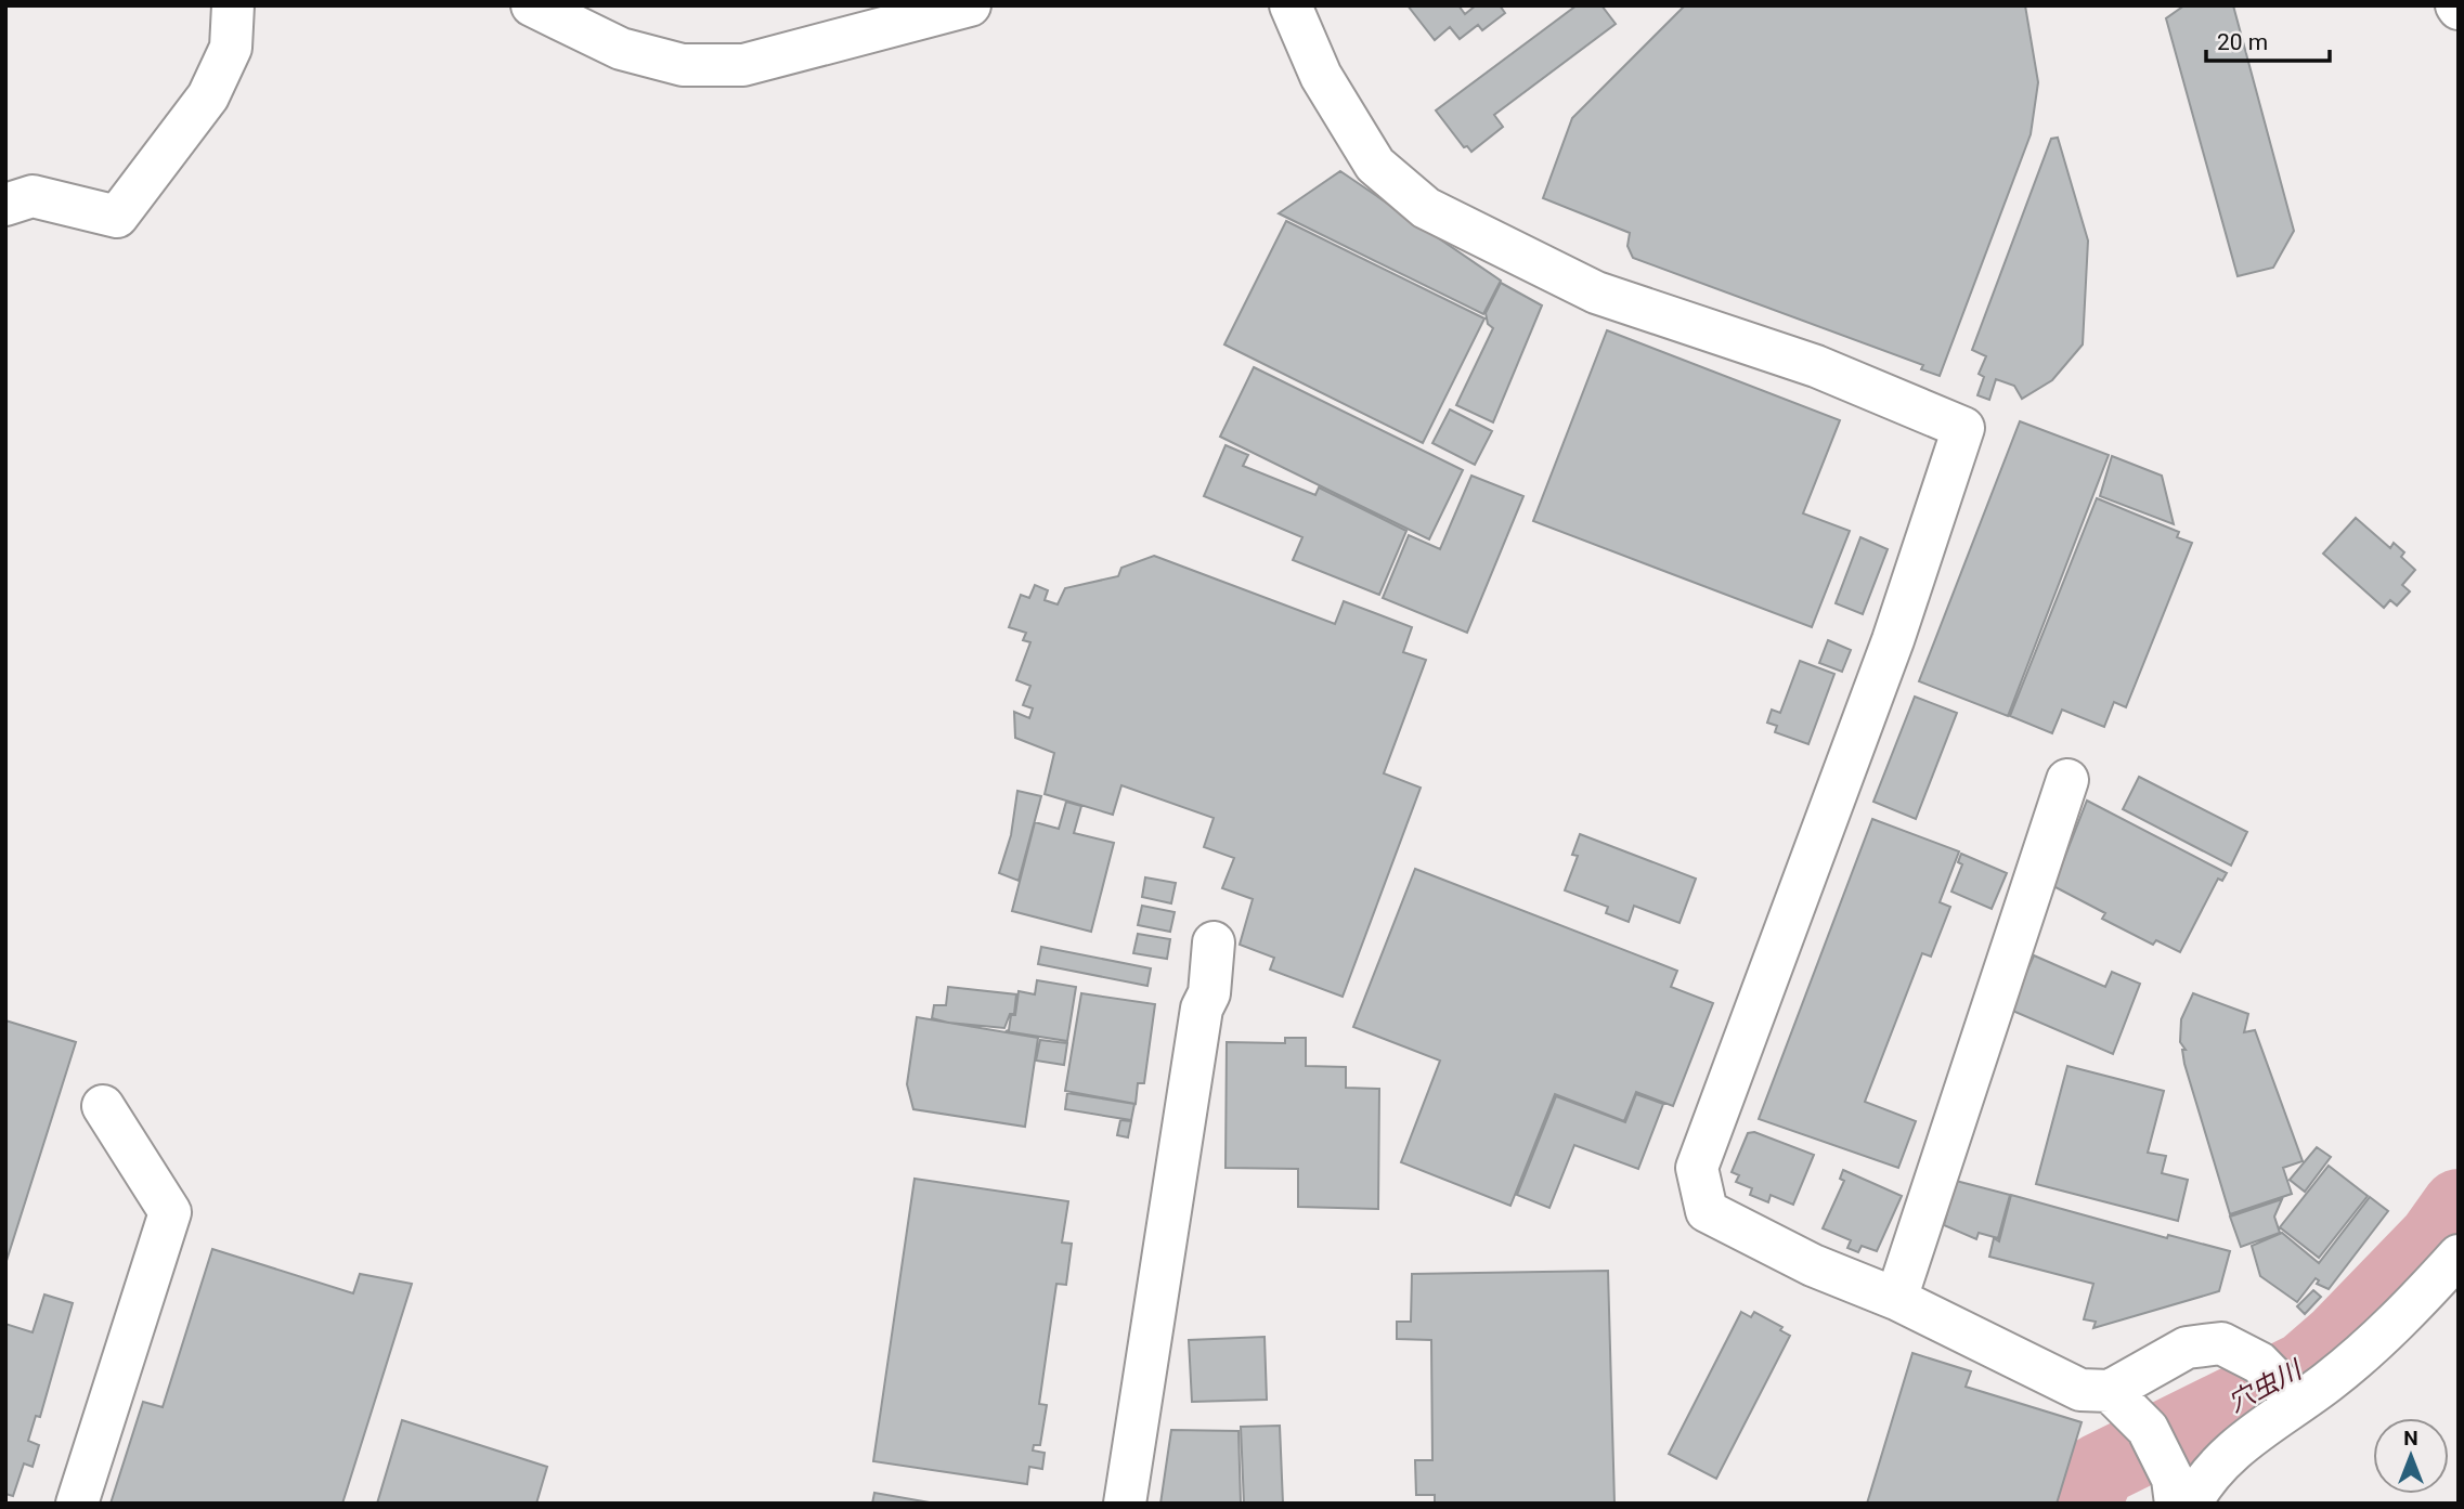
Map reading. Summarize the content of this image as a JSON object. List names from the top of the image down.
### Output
{
  "water": ["穴虫川"],
  "scale_bar": "20 m",
  "north": "top"
}
